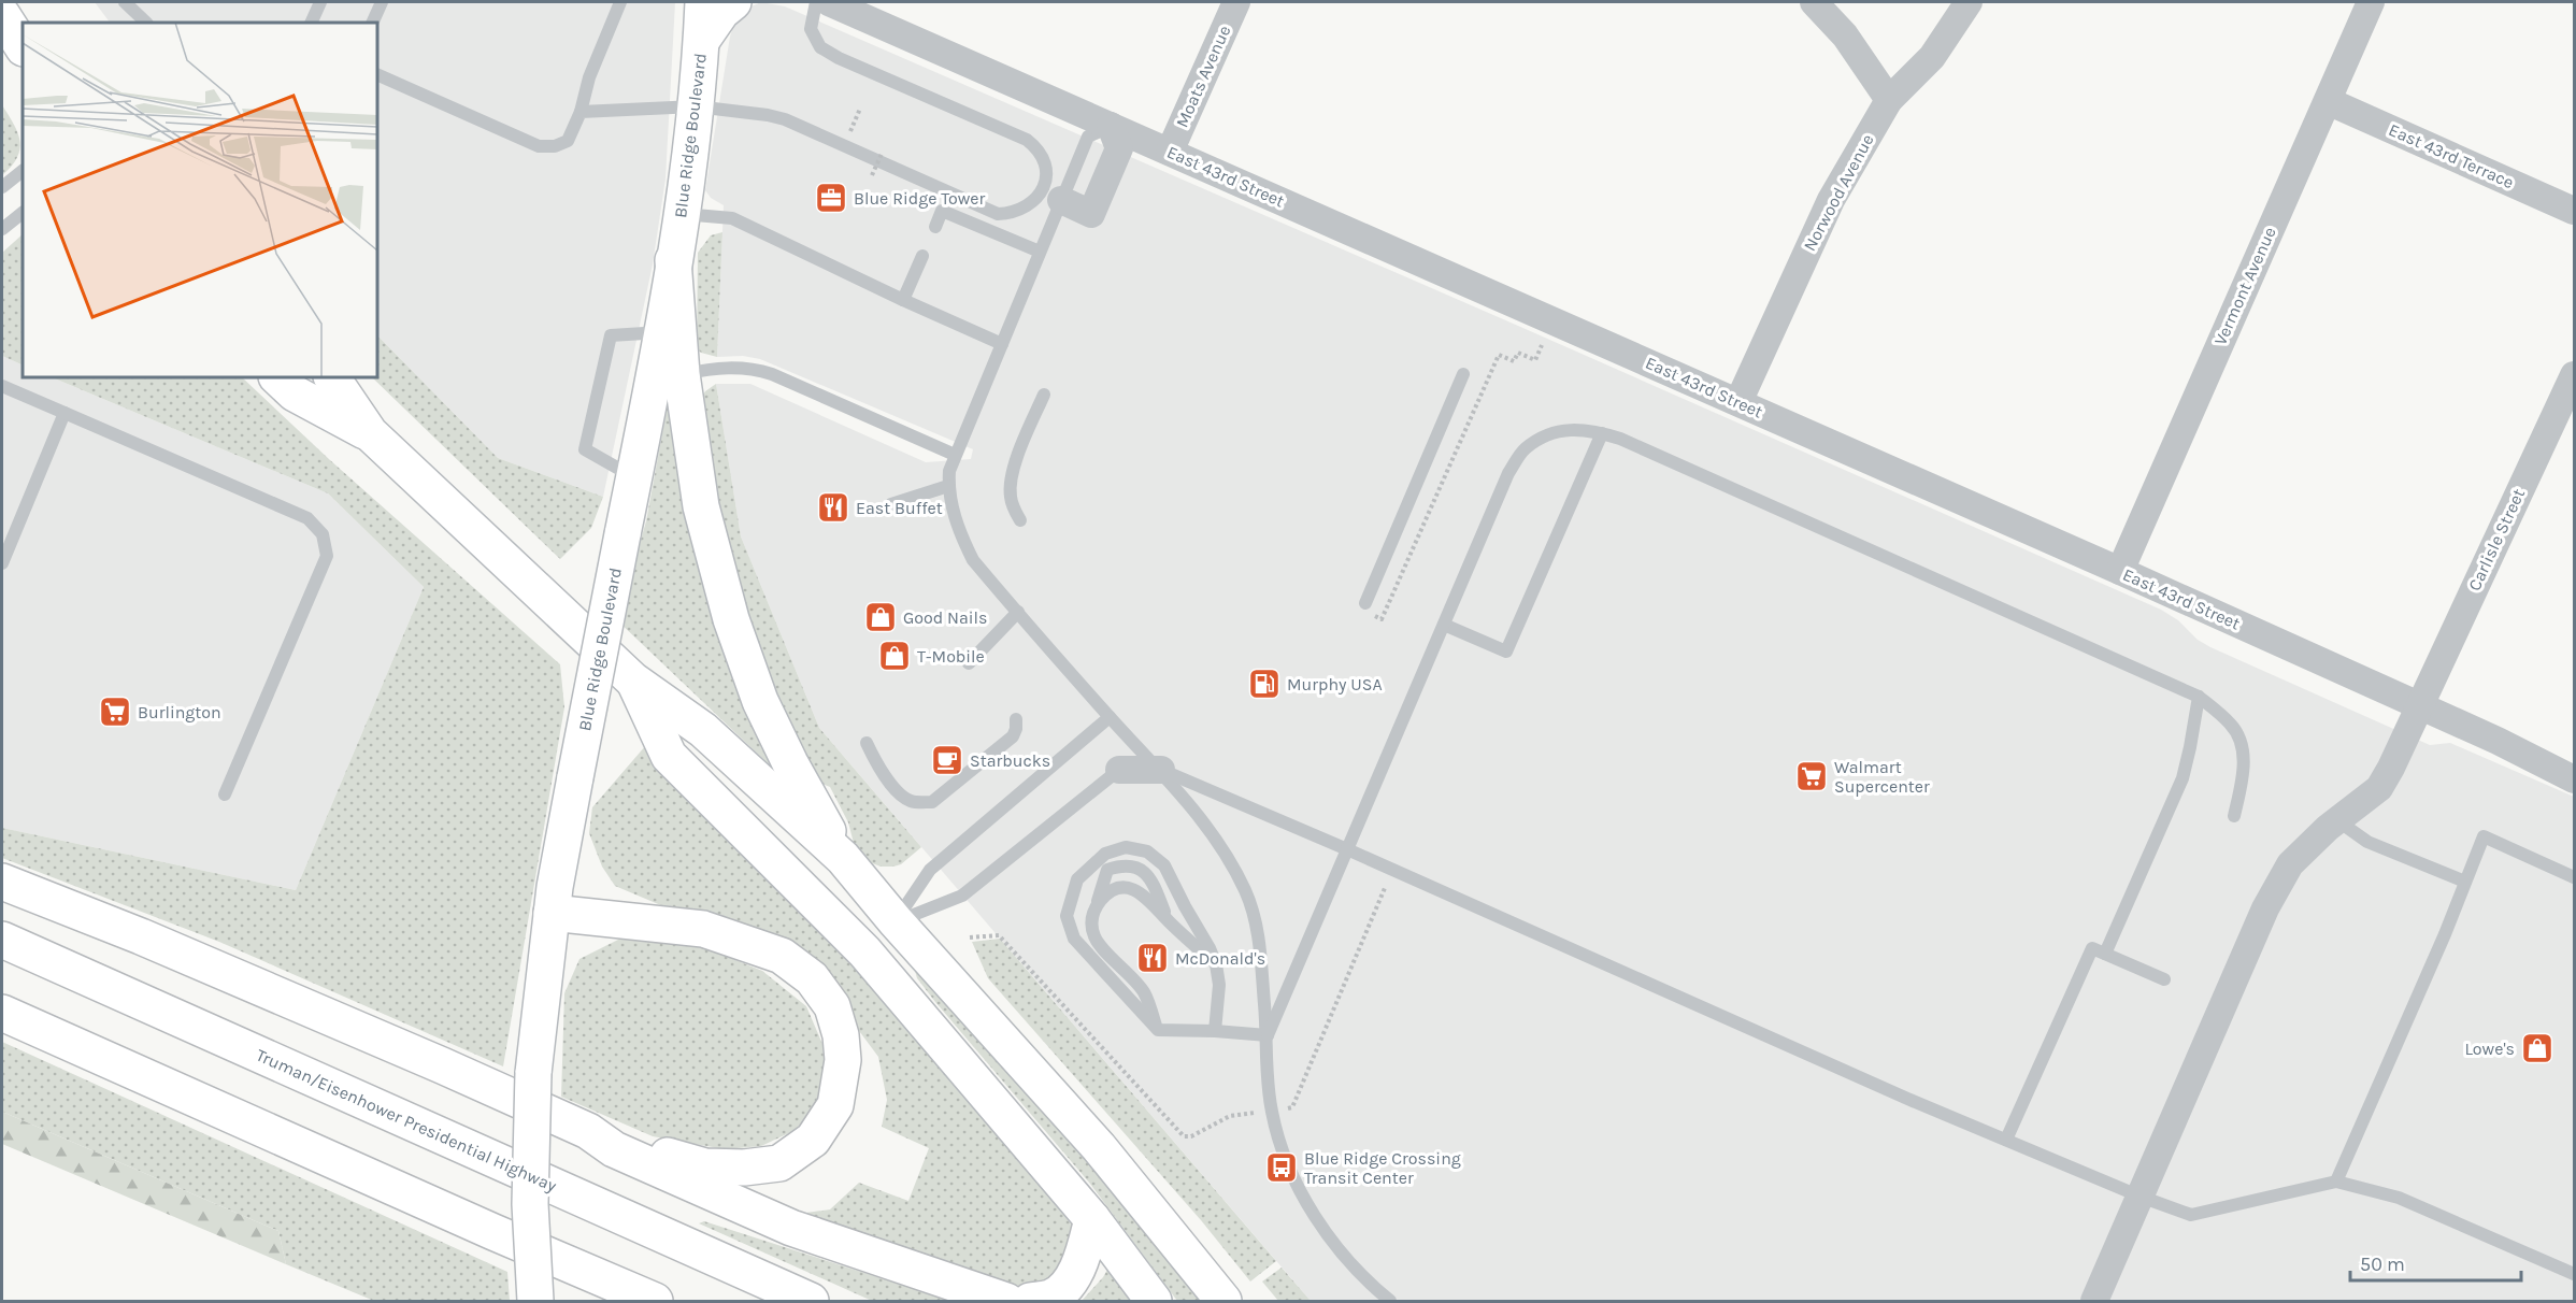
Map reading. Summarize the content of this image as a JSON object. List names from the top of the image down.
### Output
{
  "streets": {
    "main road": ["Blue Ridge Boulevard", "Truman/Eisenhower Presidential Highway"],
    "street": [
      "Moats Avenue",
      "East 43rd Terrace",
      "East 43rd Street",
      "Norwood Avenue",
      "Vermont Avenue",
      "Carlisle Street"
    ]
  },
  "crossings": [
    ["Moats Avenue", "East 43rd Street"],
    ["East 43rd Terrace", "Vermont Avenue"],
    ["East 43rd Street", "Norwood Avenue"],
    ["East 43rd Street", "Vermont Avenue"],
    ["East 43rd Street", "Carlisle Street"]
  ],
  "places": {
    "office": ["Blue Ridge Tower"],
    "restaurant": ["East Buffet", "McDonald's"],
    "shop": ["Good Nails", "T-Mobile", "Lowe's"],
    "fuel station": ["Murphy USA"],
    "supermarket": ["Burlington", "Walmart Supercenter"],
    "cafe": ["Starbucks"],
    "bus stop": ["Blue Ridge Crossing Transit Center"]
  },
  "scale_bar": "50 m"
}
